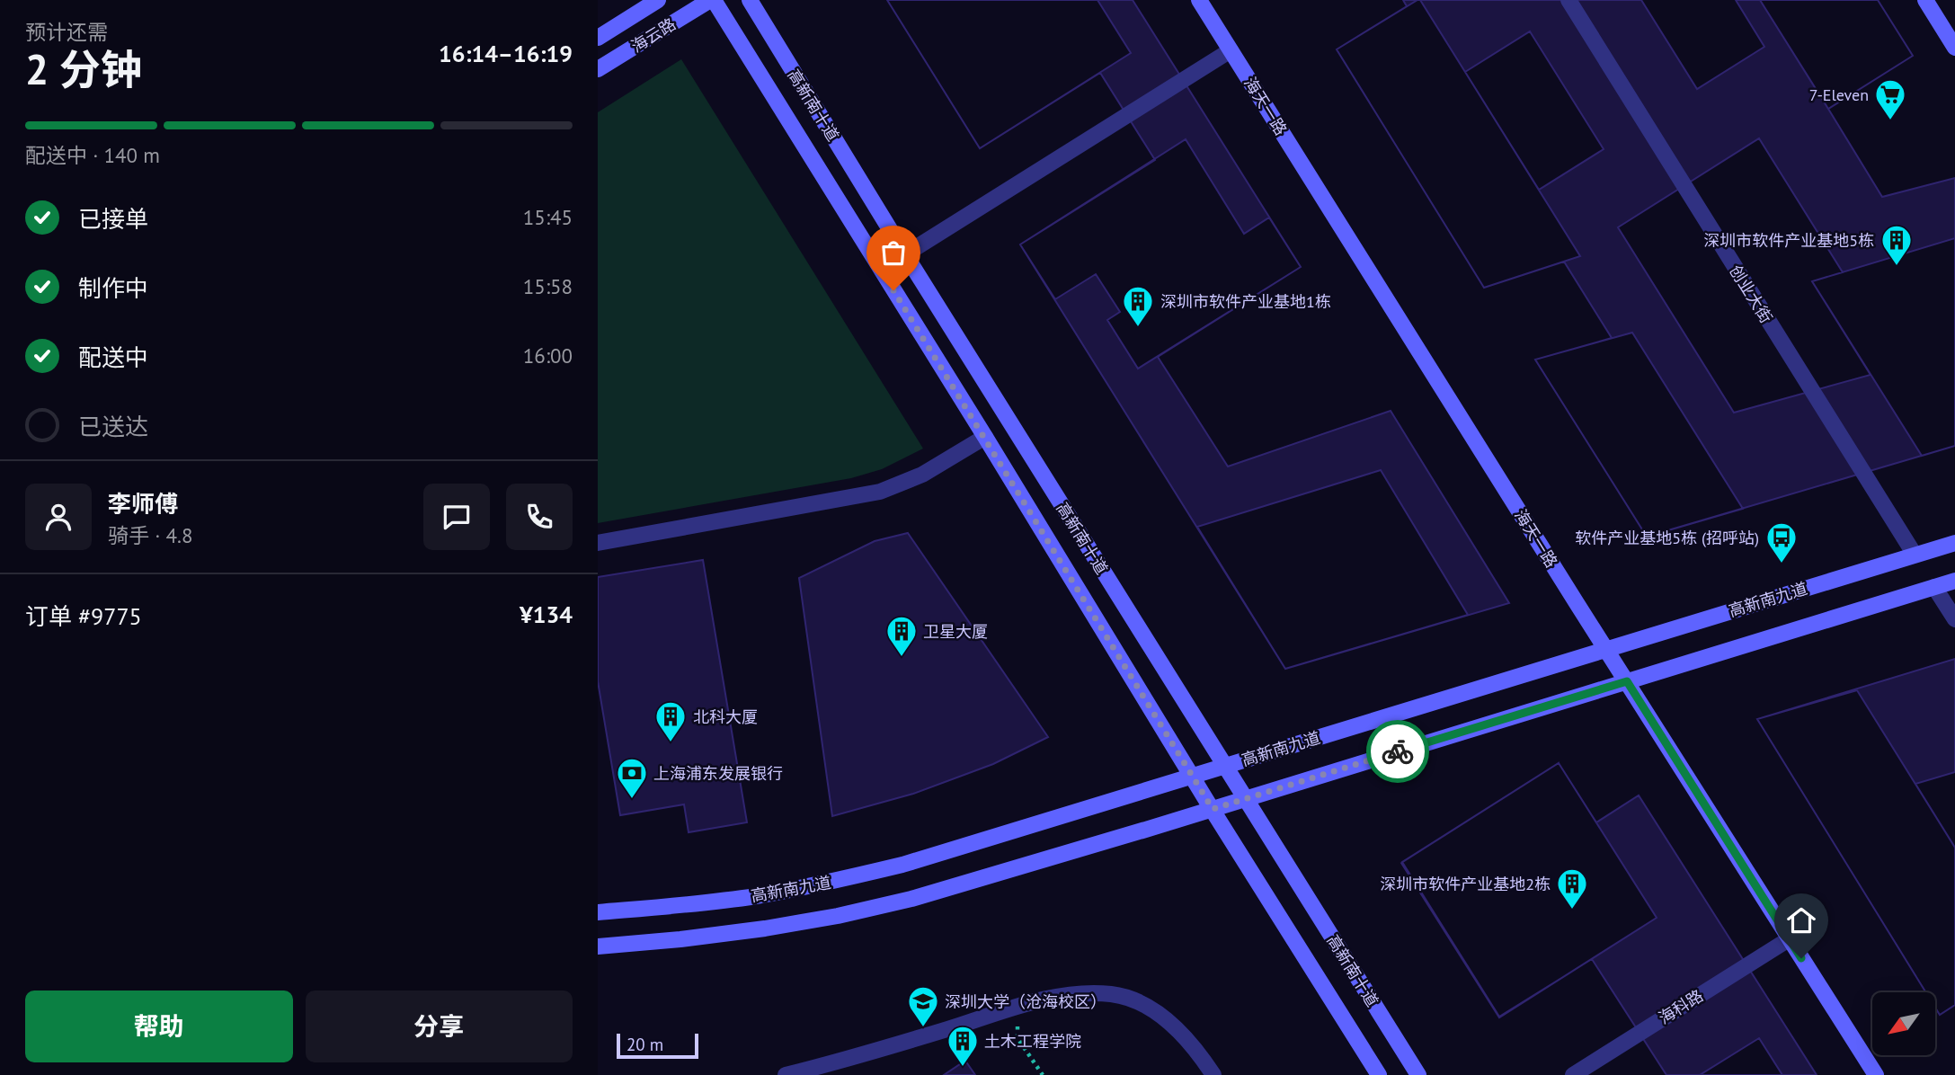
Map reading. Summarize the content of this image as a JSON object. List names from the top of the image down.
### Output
{
  "streets": {
    "street": [
      "海云路",
      "高新南十道",
      "海天一路",
      "创业大街",
      "高新南九道",
      "海科路"
    ]
  },
  "crossings": [
    ["海云路", "高新南十道"],
    ["高新南十道", "高新南九道"],
    ["海天一路", "高新南九道"],
    ["海天一路", "海科路"],
    ["创业大街", "高新南九道"]
  ],
  "places": {
    "supermarket": ["7-Eleven"],
    "building": [
      "深圳市软件产业基地5栋",
      "深圳市软件产业基地1栋",
      "卫星大厦",
      "北科大厦",
      "深圳市软件产业基地2栋",
      "土木工程学院"
    ],
    "bus stop": ["软件产业基地5栋 (招呼站)"],
    "bank": ["上海浦东发展银行"],
    "school or university": ["深圳大学（沧海校区）"]
  },
  "scale_bar": "20 m",
  "north": "bottom left",
  "page": {
    "heading": ["2 分钟", "预计还需", "16:14–16:19"],
    "panel": [
      "李师傅",
      "骑手 · 4.8",
      "订单 #9775",
      "¥134"
    ],
    "bar": "配送中 · 140 m",
    "list": [
      ["已接单", "15:45"],
      ["制作中", "15:58"],
      ["配送中", "16:00"],
      "已送达"
    ],
    "buttons": ["帮助", "分享"],
    "scale": "20 m"
  }
}
